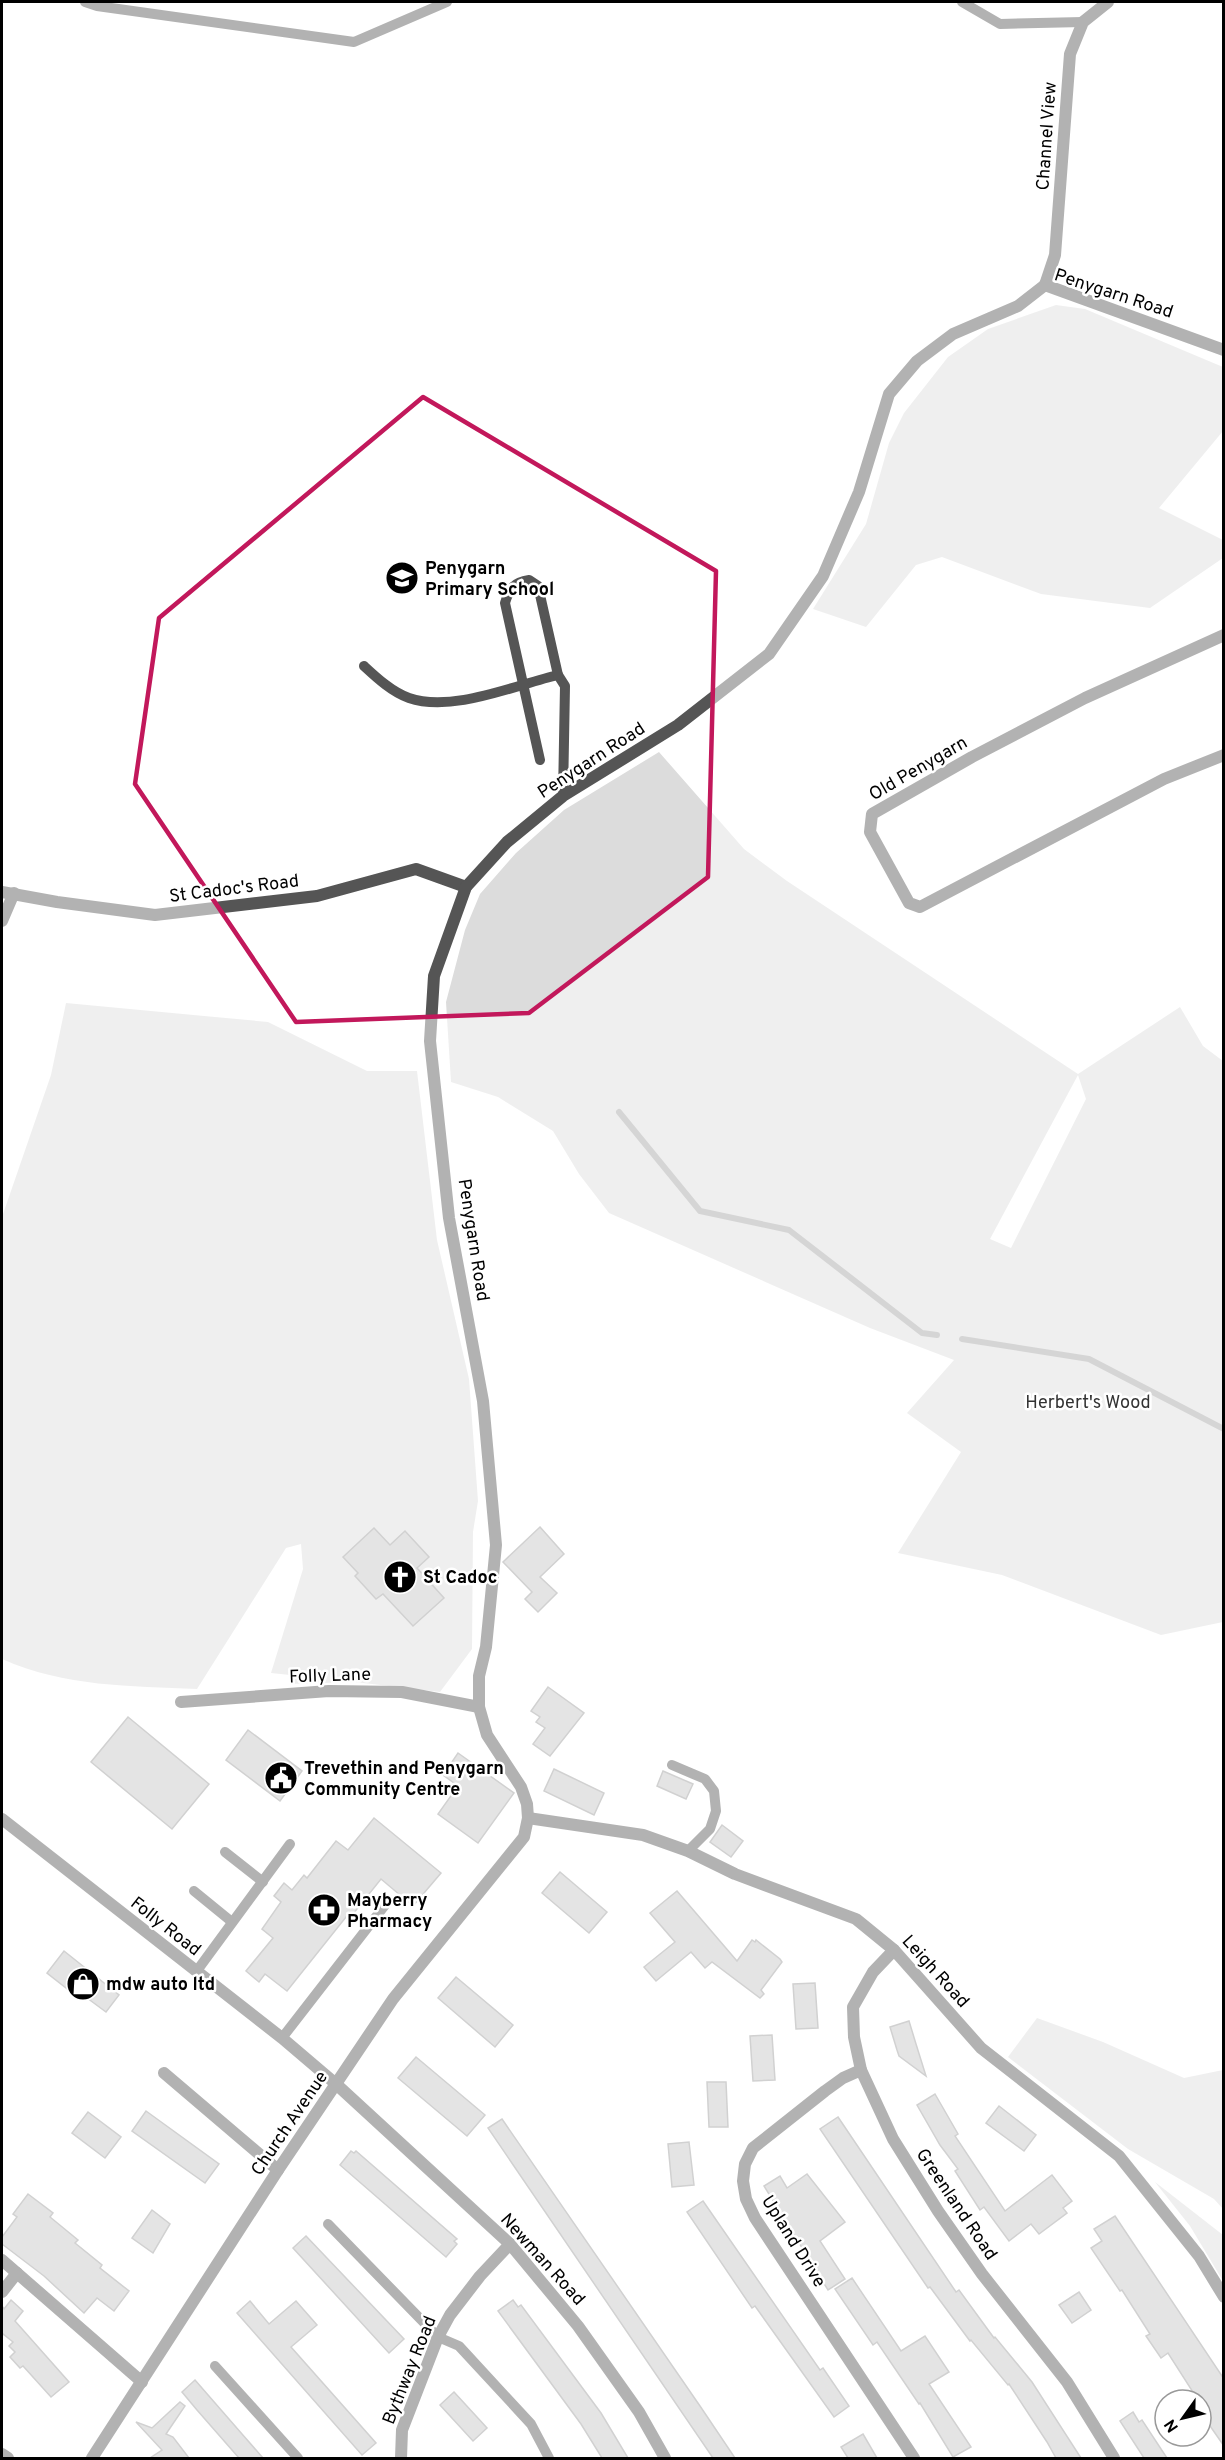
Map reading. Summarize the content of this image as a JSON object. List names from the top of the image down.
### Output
{
  "streets": {
    "street": [
      "Channel View",
      "Penygarn Road",
      "Old Penygarn",
      "St Cadoc's Road",
      "Folly Lane",
      "Folly Road",
      "Leigh Road",
      "Church Avenue",
      "Greenland Road",
      "Upland Drive",
      "Newman Road",
      "Bythway Road"
    ]
  },
  "crossings": [
    ["Channel View", "Penygarn Road"],
    ["Penygarn Road", "St Cadoc's Road"],
    ["Penygarn Road", "Folly Lane"],
    ["Penygarn Road", "Leigh Road"],
    ["Penygarn Road", "Church Avenue"],
    ["Folly Road", "Church Avenue"],
    ["Folly Road", "Newman Road"],
    ["Leigh Road", "Church Avenue"],
    ["Leigh Road", "Greenland Road"],
    ["Church Avenue", "Newman Road"],
    ["Greenland Road", "Upland Drive"],
    ["Newman Road", "Bythway Road"]
  ],
  "parks": ["Herbert's Wood"],
  "places": {
    "school or university": ["Penygarn Primary School"],
    "church": ["St Cadoc"],
    "public building": ["Trevethin and Penygarn Community Centre"],
    "pharmacy": ["Mayberry Pharmacy"],
    "shop": ["mdw auto ltd"]
  },
  "north": "bottom left"
}
